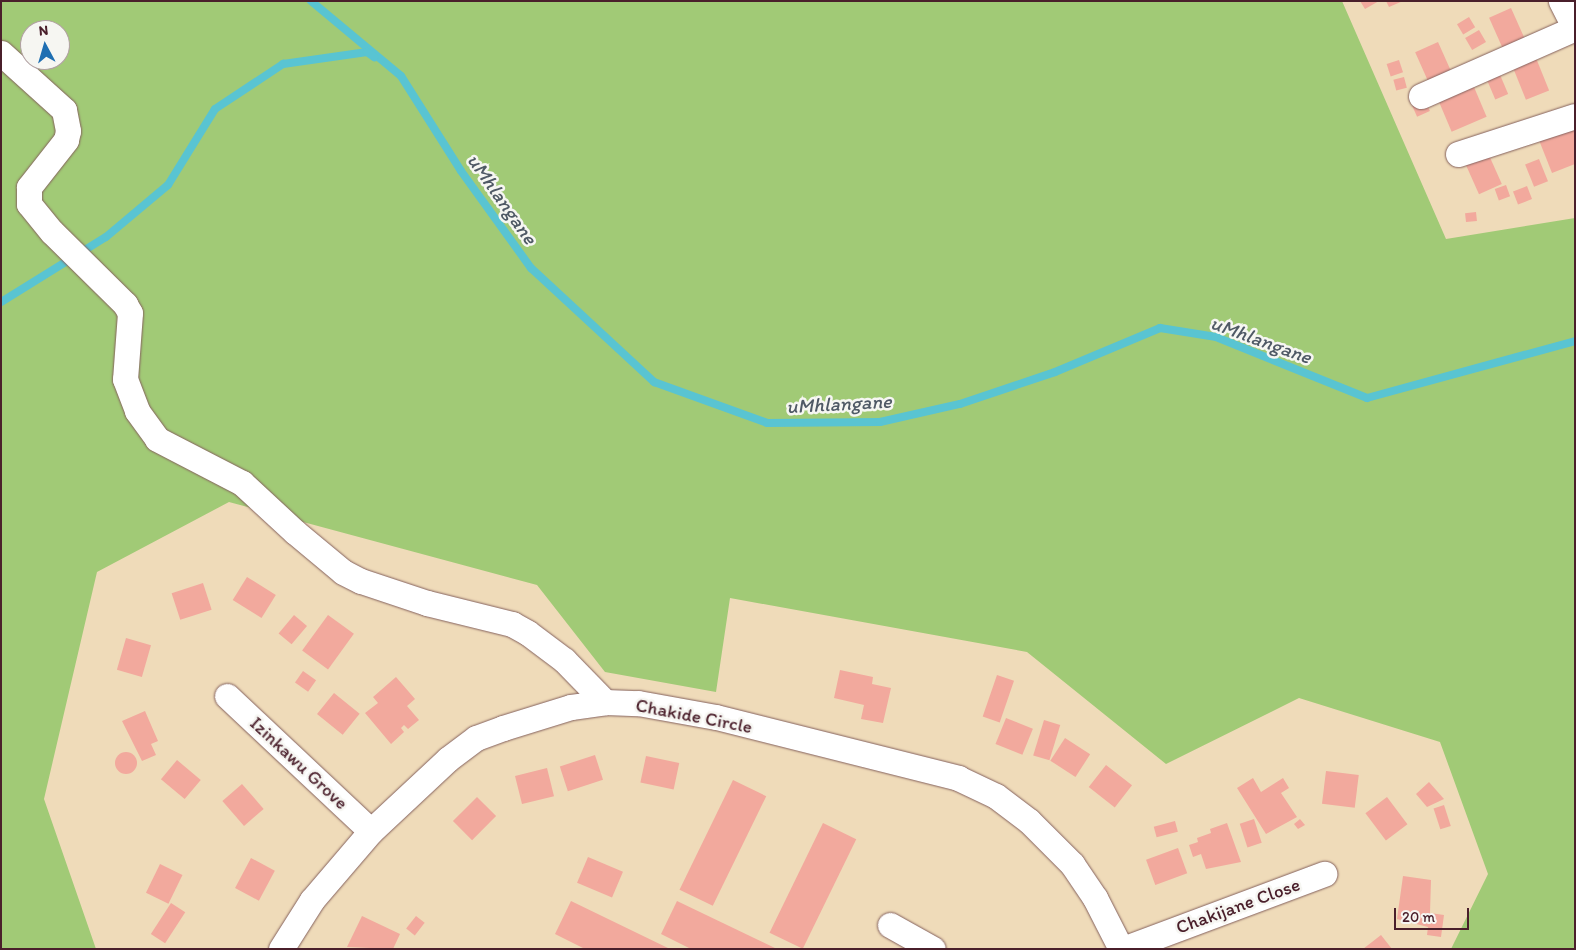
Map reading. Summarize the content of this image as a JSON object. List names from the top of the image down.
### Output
{
  "streets": {
    "street": ["Chakide Circle", "Izinkawu Grove", "Chakijane Close"]
  },
  "crossings": [
    ["Chakide Circle", "Izinkawu Grove"],
    ["Chakide Circle", "Chakijane Close"]
  ],
  "water": ["uMhlangane"],
  "scale_bar": "20 m",
  "north": "top"
}
